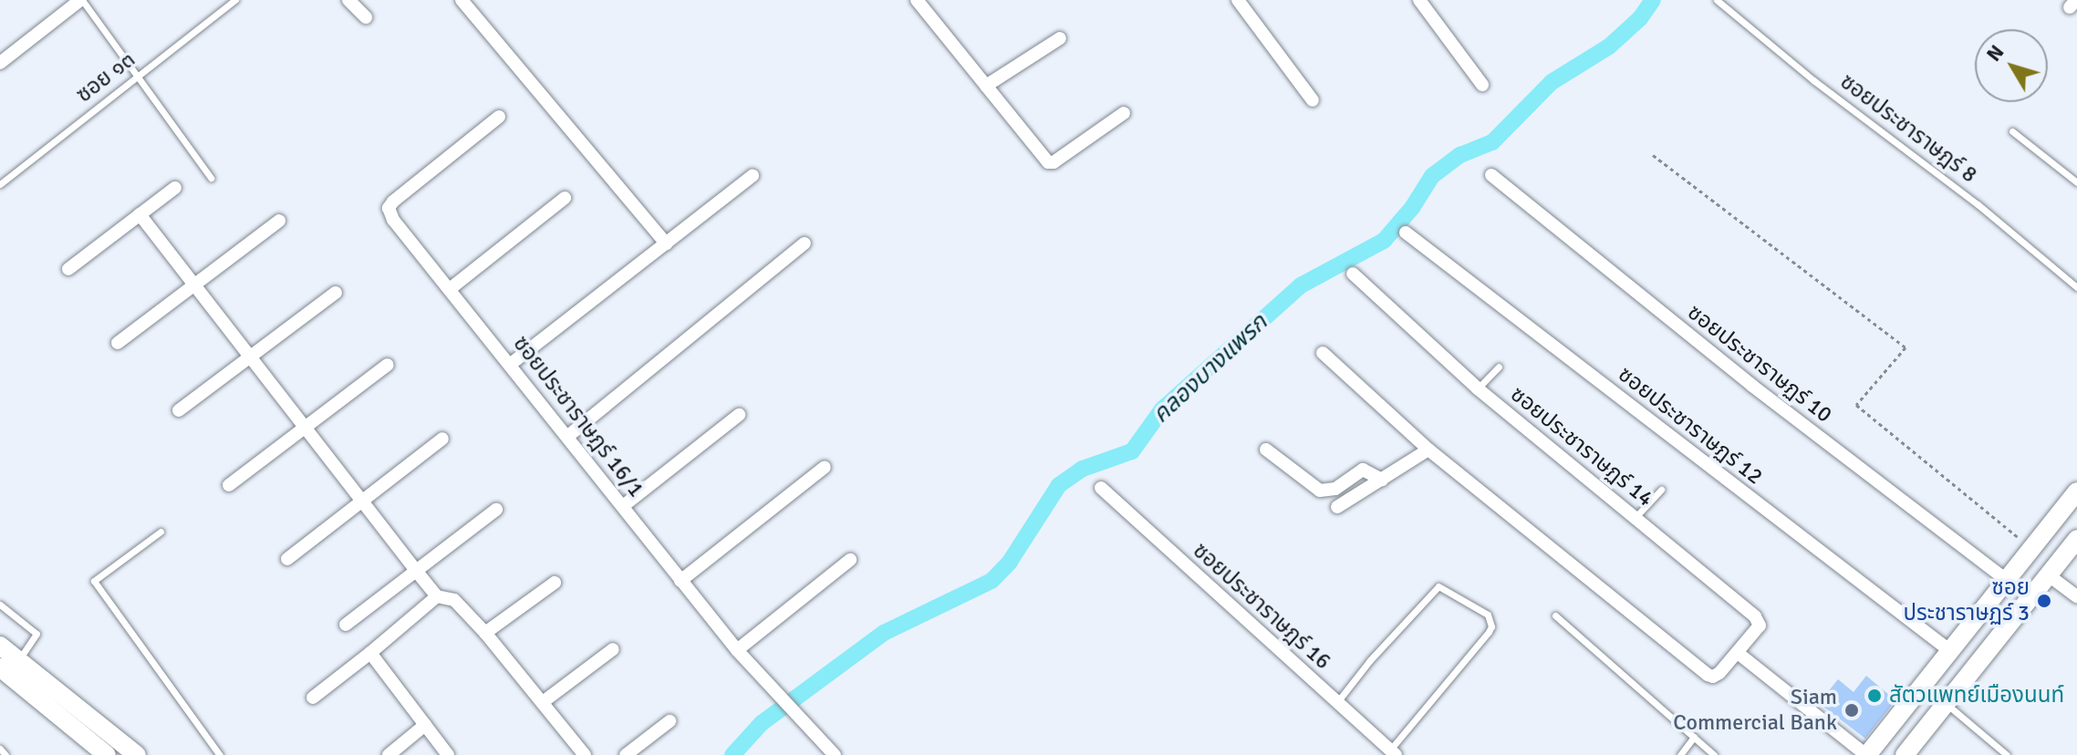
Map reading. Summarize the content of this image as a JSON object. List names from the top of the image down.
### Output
{
  "streets": {
    "street": [
      "ซอยประชาราษฏร์ 10",
      "ซอยประชาราษฎร์ 16/1",
      "ซอยประชาราษฏร์ 12",
      "ซอยประชาราษฏร์ 14",
      "ซอยประชาราษฎร์ 16"
    ],
    "lane": ["ซอย ๑๓", "ซอยประชาราษฎร์ 8"]
  },
  "water": ["คลองบางแพรก"],
  "places": ["ซอย ประชาราษฏร์ 3", "สัตวแพทย์เมืองนนท์", "Siam Commercial Bank"],
  "north": "top left"
}
